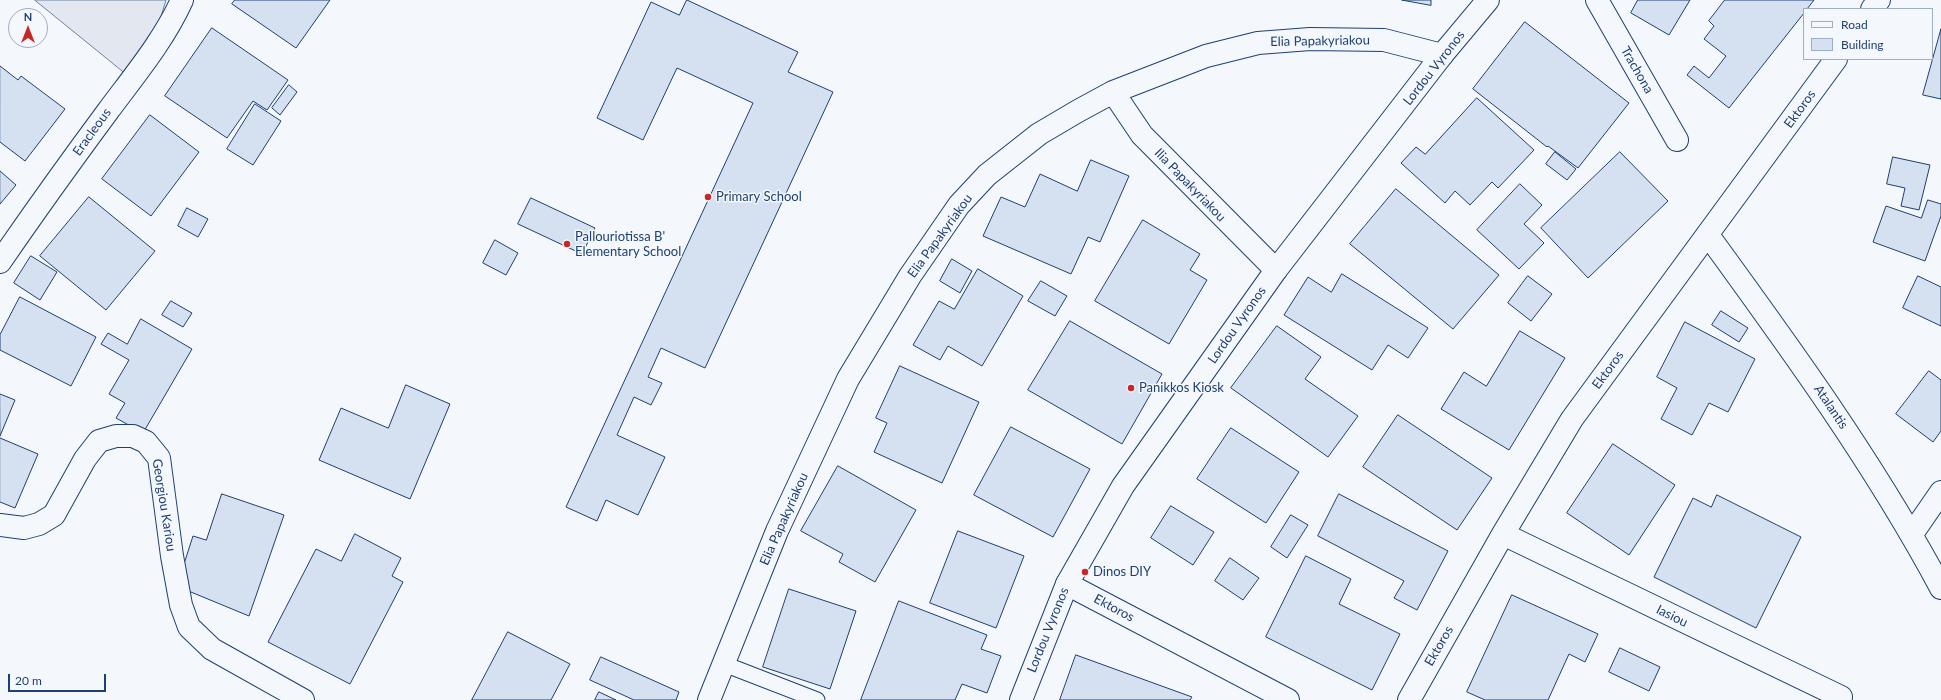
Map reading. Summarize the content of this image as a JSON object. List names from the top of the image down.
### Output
{
  "streets": {
    "street": [
      "Elia Papakyriakou",
      "Lordou Vyronos",
      "Trachona",
      "Ektoros",
      "Eracleous",
      "Ilia Papakyriakou",
      "Atalantis",
      "Georgiou Kariou",
      "Iasiou"
    ]
  },
  "crossings": [
    ["Elia Papakyriakou", "Lordou Vyronos"],
    ["Elia Papakyriakou", "Ilia Papakyriakou"],
    ["Lordou Vyronos", "Ektoros"],
    ["Lordou Vyronos", "Ilia Papakyriakou"],
    ["Ektoros", "Atalantis"],
    ["Ektoros", "Iasiou"]
  ],
  "places": [
    "Primary School",
    "Pallouriotissa B' Elementary School",
    "Panikkos Kiosk",
    "Dinos DIY"
  ],
  "legend": ["Road", "Building"],
  "scale_bar": "20 m",
  "north": "top"
}
